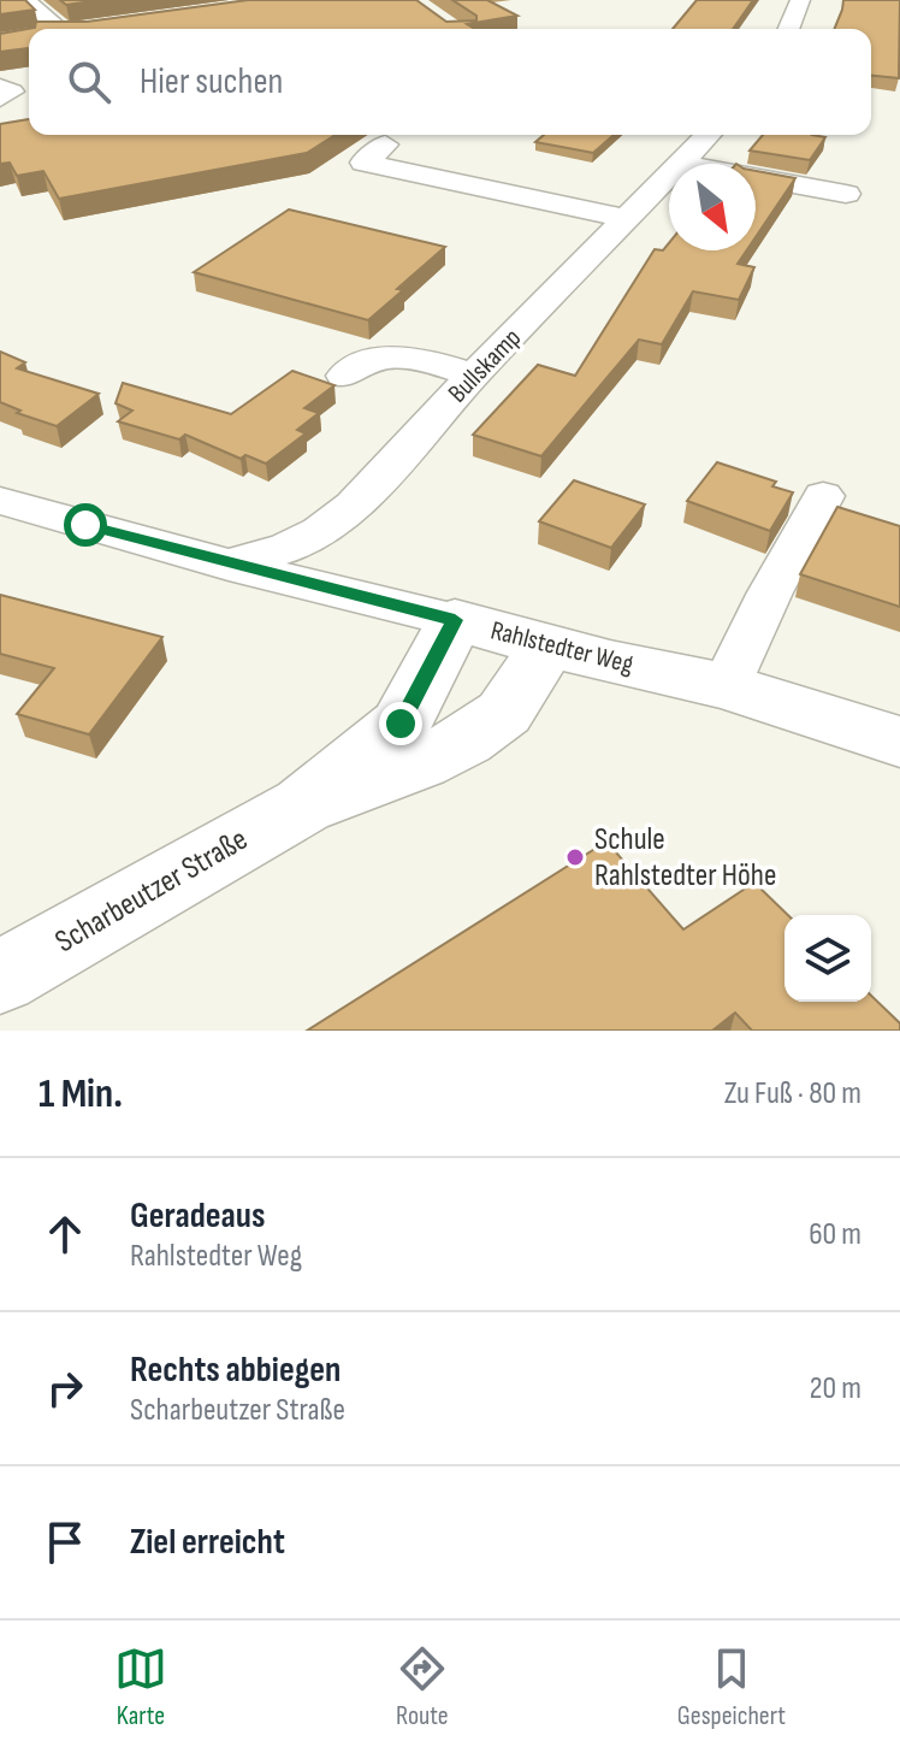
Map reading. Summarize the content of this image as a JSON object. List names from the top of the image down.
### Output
{
  "streets": {
    "main road": ["Rahlstedter Weg", "Scharbeutzer Straße"],
    "street": ["Bullskamp"]
  },
  "crossings": [
    ["Bullskamp", "Rahlstedter Weg"],
    ["Rahlstedter Weg", "Scharbeutzer Straße"]
  ],
  "places": ["Schule Rahlstedter Höhe"],
  "north": "bottom right",
  "page": {
    "search": "Hier suchen",
    "heading": ["1 Min.", "Zu Fuß · 80 m"],
    "list": [
      ["Geradeaus", "Rahlstedter Weg", "60 m"],
      ["Rechts abbiegen", "Scharbeutzer Straße", "20 m"],
      "Ziel erreicht"
    ],
    "nav": ["Karte", "Route", "Gespeichert"]
  }
}
